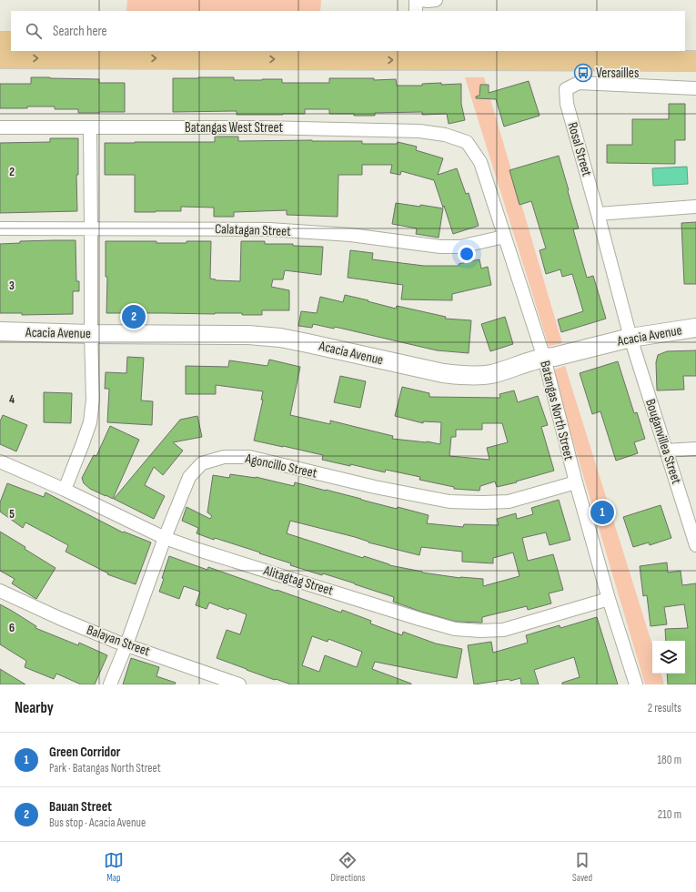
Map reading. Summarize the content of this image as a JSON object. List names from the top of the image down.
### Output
{
  "streets": {
    "street": [
      "Batangas West Street",
      "Rosal Street",
      "Calatagan Street",
      "Acacia Avenue",
      "Batangas North Street",
      "Bouganvillea Street",
      "Agoncillo Street",
      "Alitagtag Street",
      "Balayan Street"
    ]
  },
  "crossings": [
    ["Batangas West Street", "Batangas North Street"],
    ["Rosal Street", "Acacia Avenue"],
    ["Rosal Street", "Bouganvillea Street"],
    ["Calatagan Street", "Batangas North Street"],
    ["Acacia Avenue", "Batangas North Street"],
    ["Acacia Avenue", "Bouganvillea Street"],
    ["Batangas North Street", "Agoncillo Street"],
    ["Batangas North Street", "Alitagtag Street"],
    ["Agoncillo Street", "Alitagtag Street"],
    ["Agoncillo Street", "Balayan Street"]
  ],
  "places": {
    "bus stop": ["Versailles"]
  },
  "page": {
    "search": "Search here",
    "pins": ["2", "1"],
    "heading": ["Nearby", "2 results"],
    "list": [
      {
        "mark": "1",
        "name": "Green Corridor",
        "note": "Park · Batangas North Street",
        "value": "180 m"
      },
      {
        "mark": "2",
        "name": "Bauan Street",
        "note": "Bus stop · Acacia Avenue",
        "value": "210 m"
      }
    ],
    "nav": ["Map", "Directions", "Saved"]
  },
  "grid": {
    "rows": [
      "2",
      "3",
      "4",
      "5",
      "6"
    ]
  }
}
